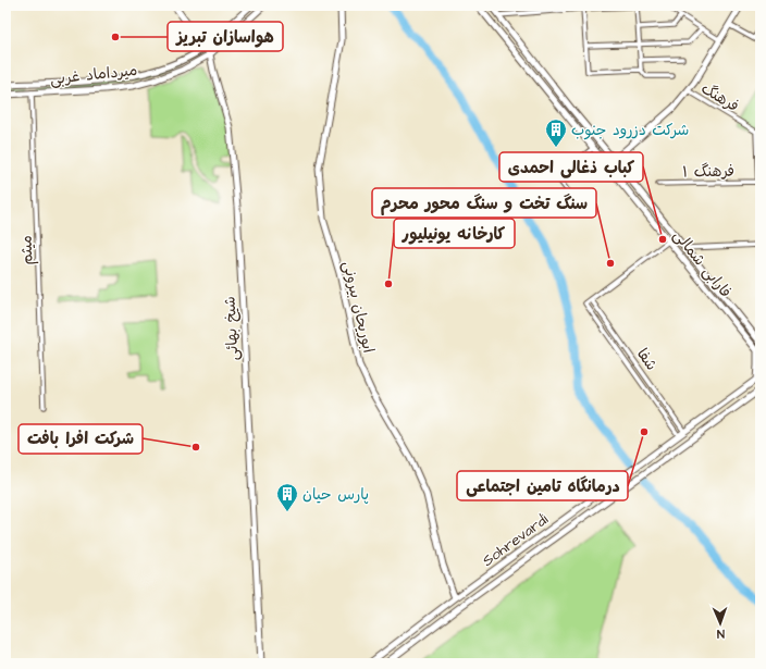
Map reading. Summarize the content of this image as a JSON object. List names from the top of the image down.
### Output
{
  "streets": {
    "street": [
      "میرداماد غربی",
      "فرهنگ",
      "فرهنگ ۱",
      "میثم",
      "فارابی شمالی",
      "ابوریحان بیرونی",
      "شیخ بهائی",
      "شفا",
      "Sohrevardi"
    ]
  },
  "crossings": [
    ["میرداماد غربی", "میثم"],
    ["میرداماد غربی", "شیخ بهائی"],
    ["فرهنگ", "فرهنگ ۱"],
    ["ابوریحان بیرونی", "Sohrevardi"],
    ["شفا", "Sohrevardi"]
  ],
  "places": {
    "other": [
      "هواسازان تبریز",
      "کباب ذغالی احمدی",
      "سنگ تخت و سنگ محور محرم",
      "کارخانه یونیلیور",
      "درمانگاه تامین اجتماعی",
      "شرکت افرا بافت"
    ],
    "building": ["شرکت دزرود جنوب", "پارس حیان"]
  },
  "north": "bottom"
}
